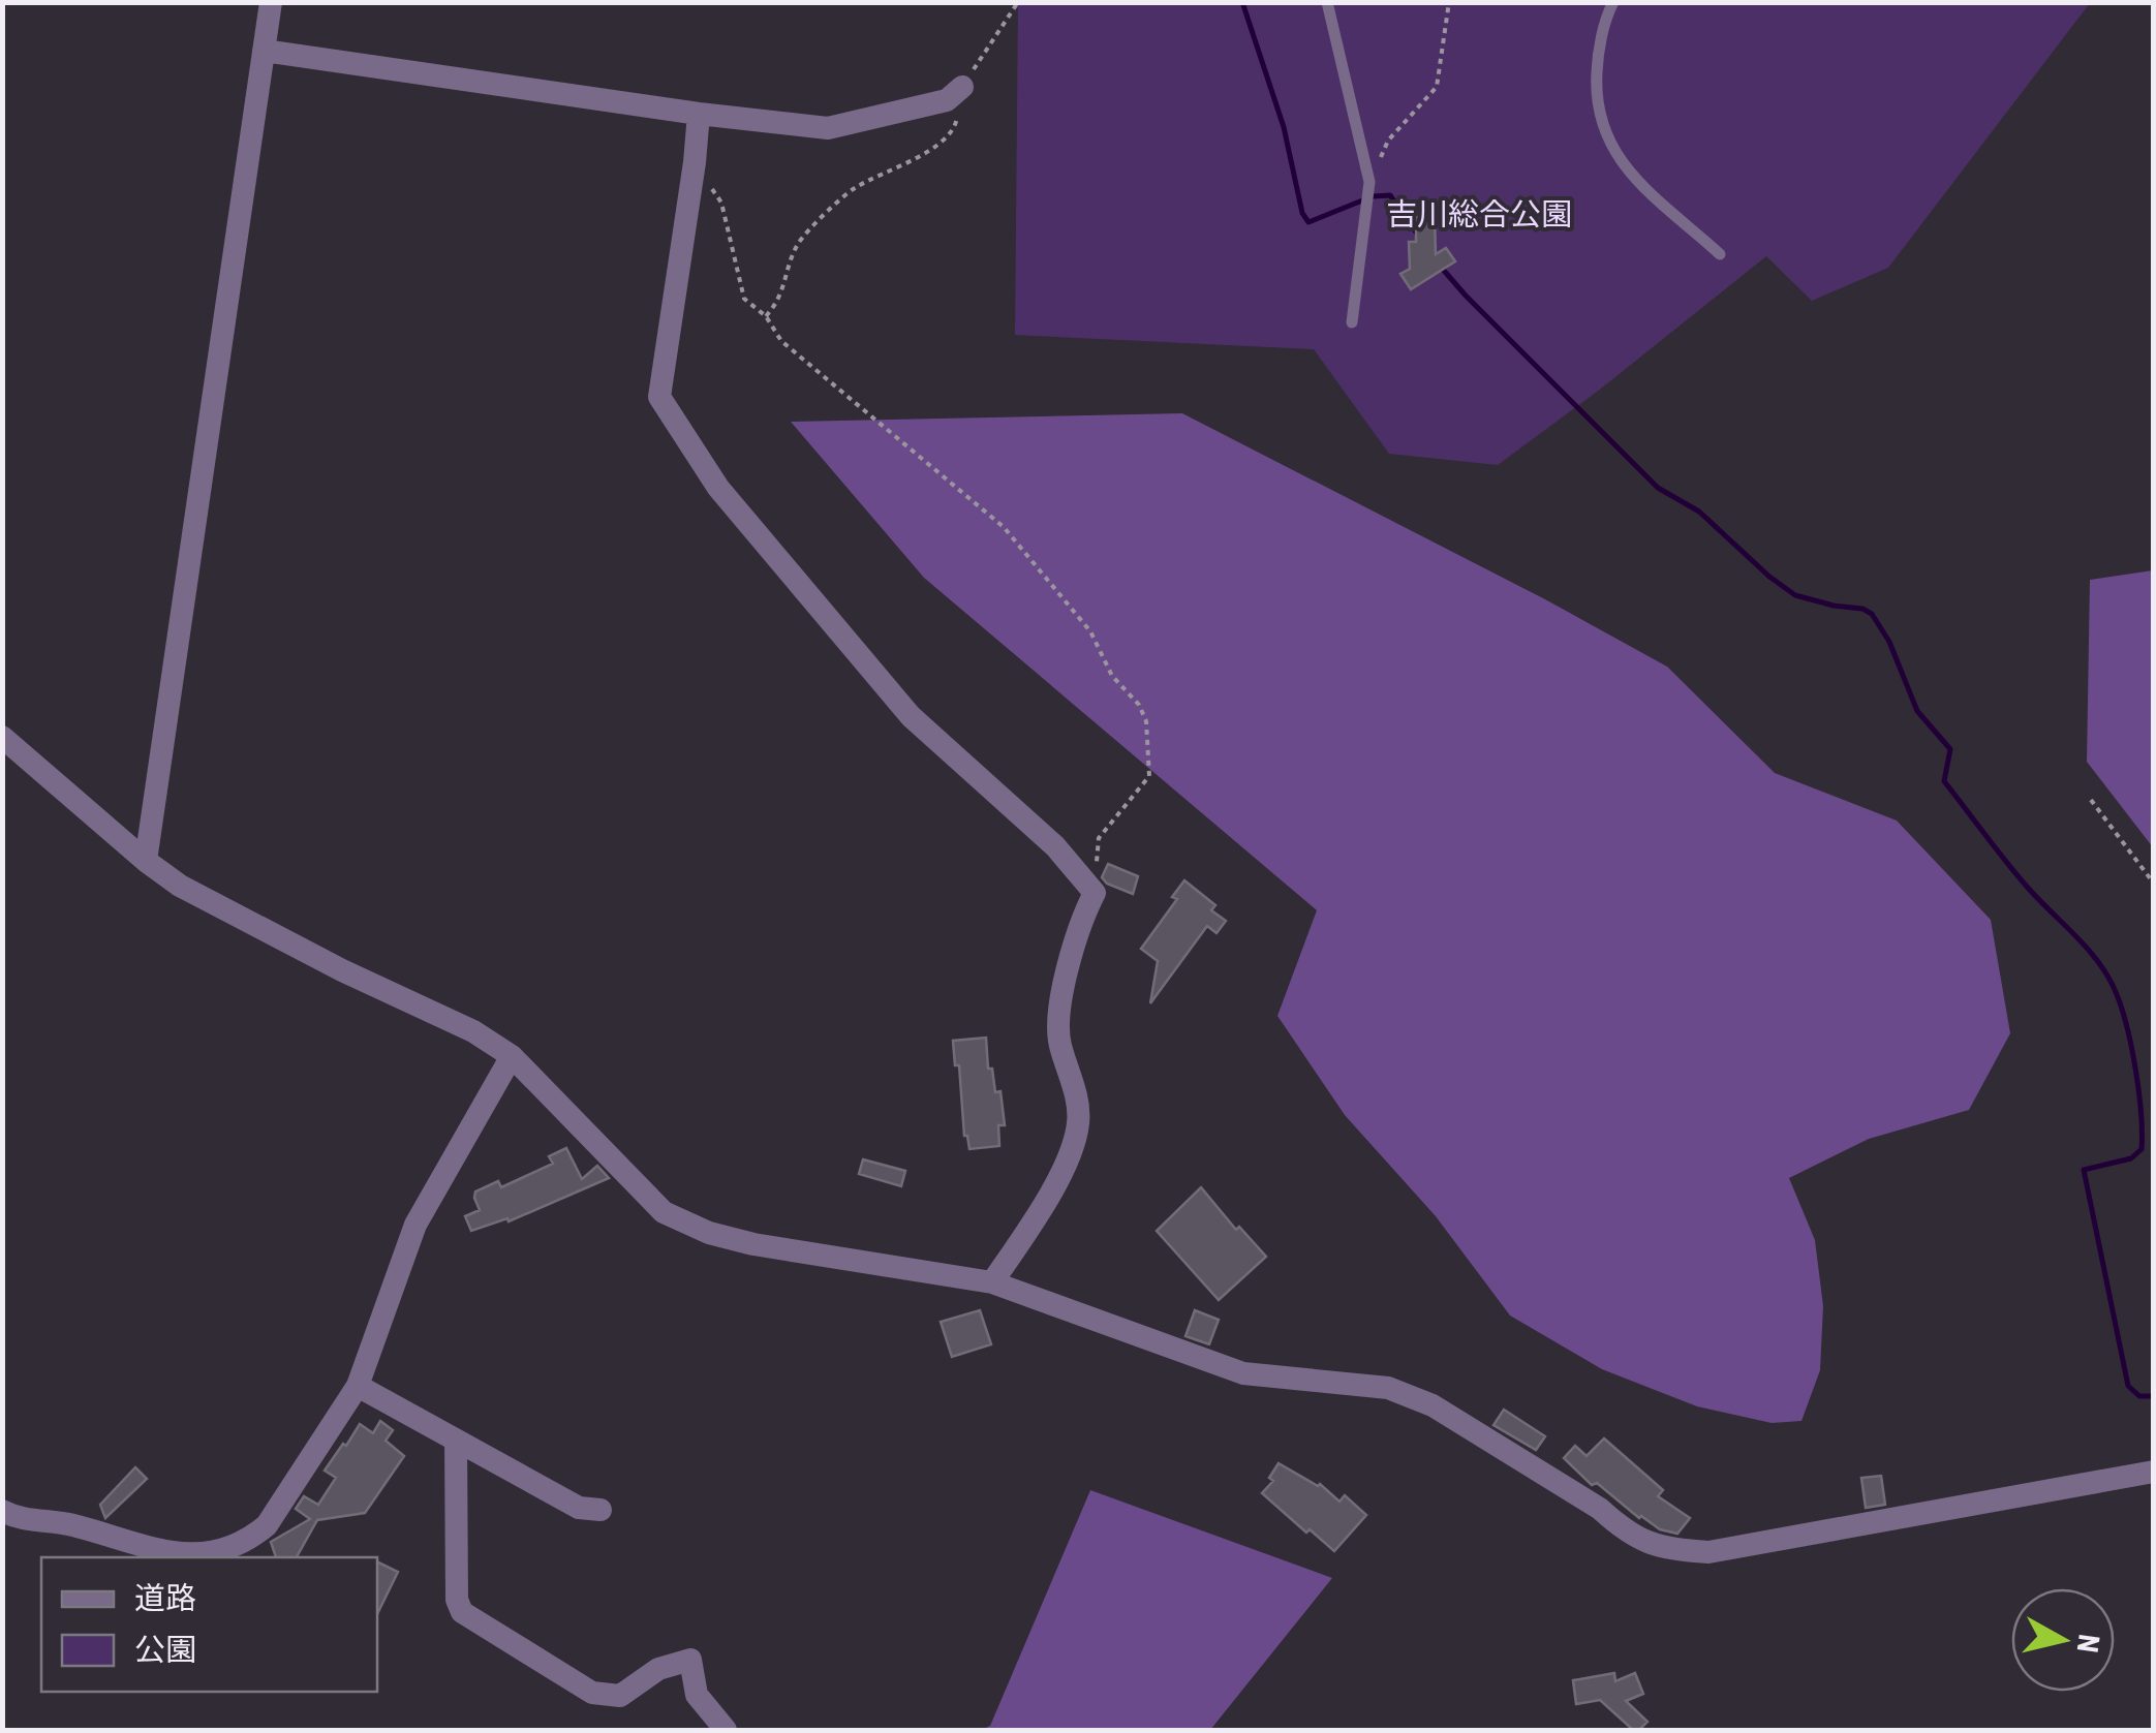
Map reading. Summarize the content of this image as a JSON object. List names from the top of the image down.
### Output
{
  "parks": ["吉川総合公園"],
  "legend": ["道路", "公園"],
  "north": "right"
}
